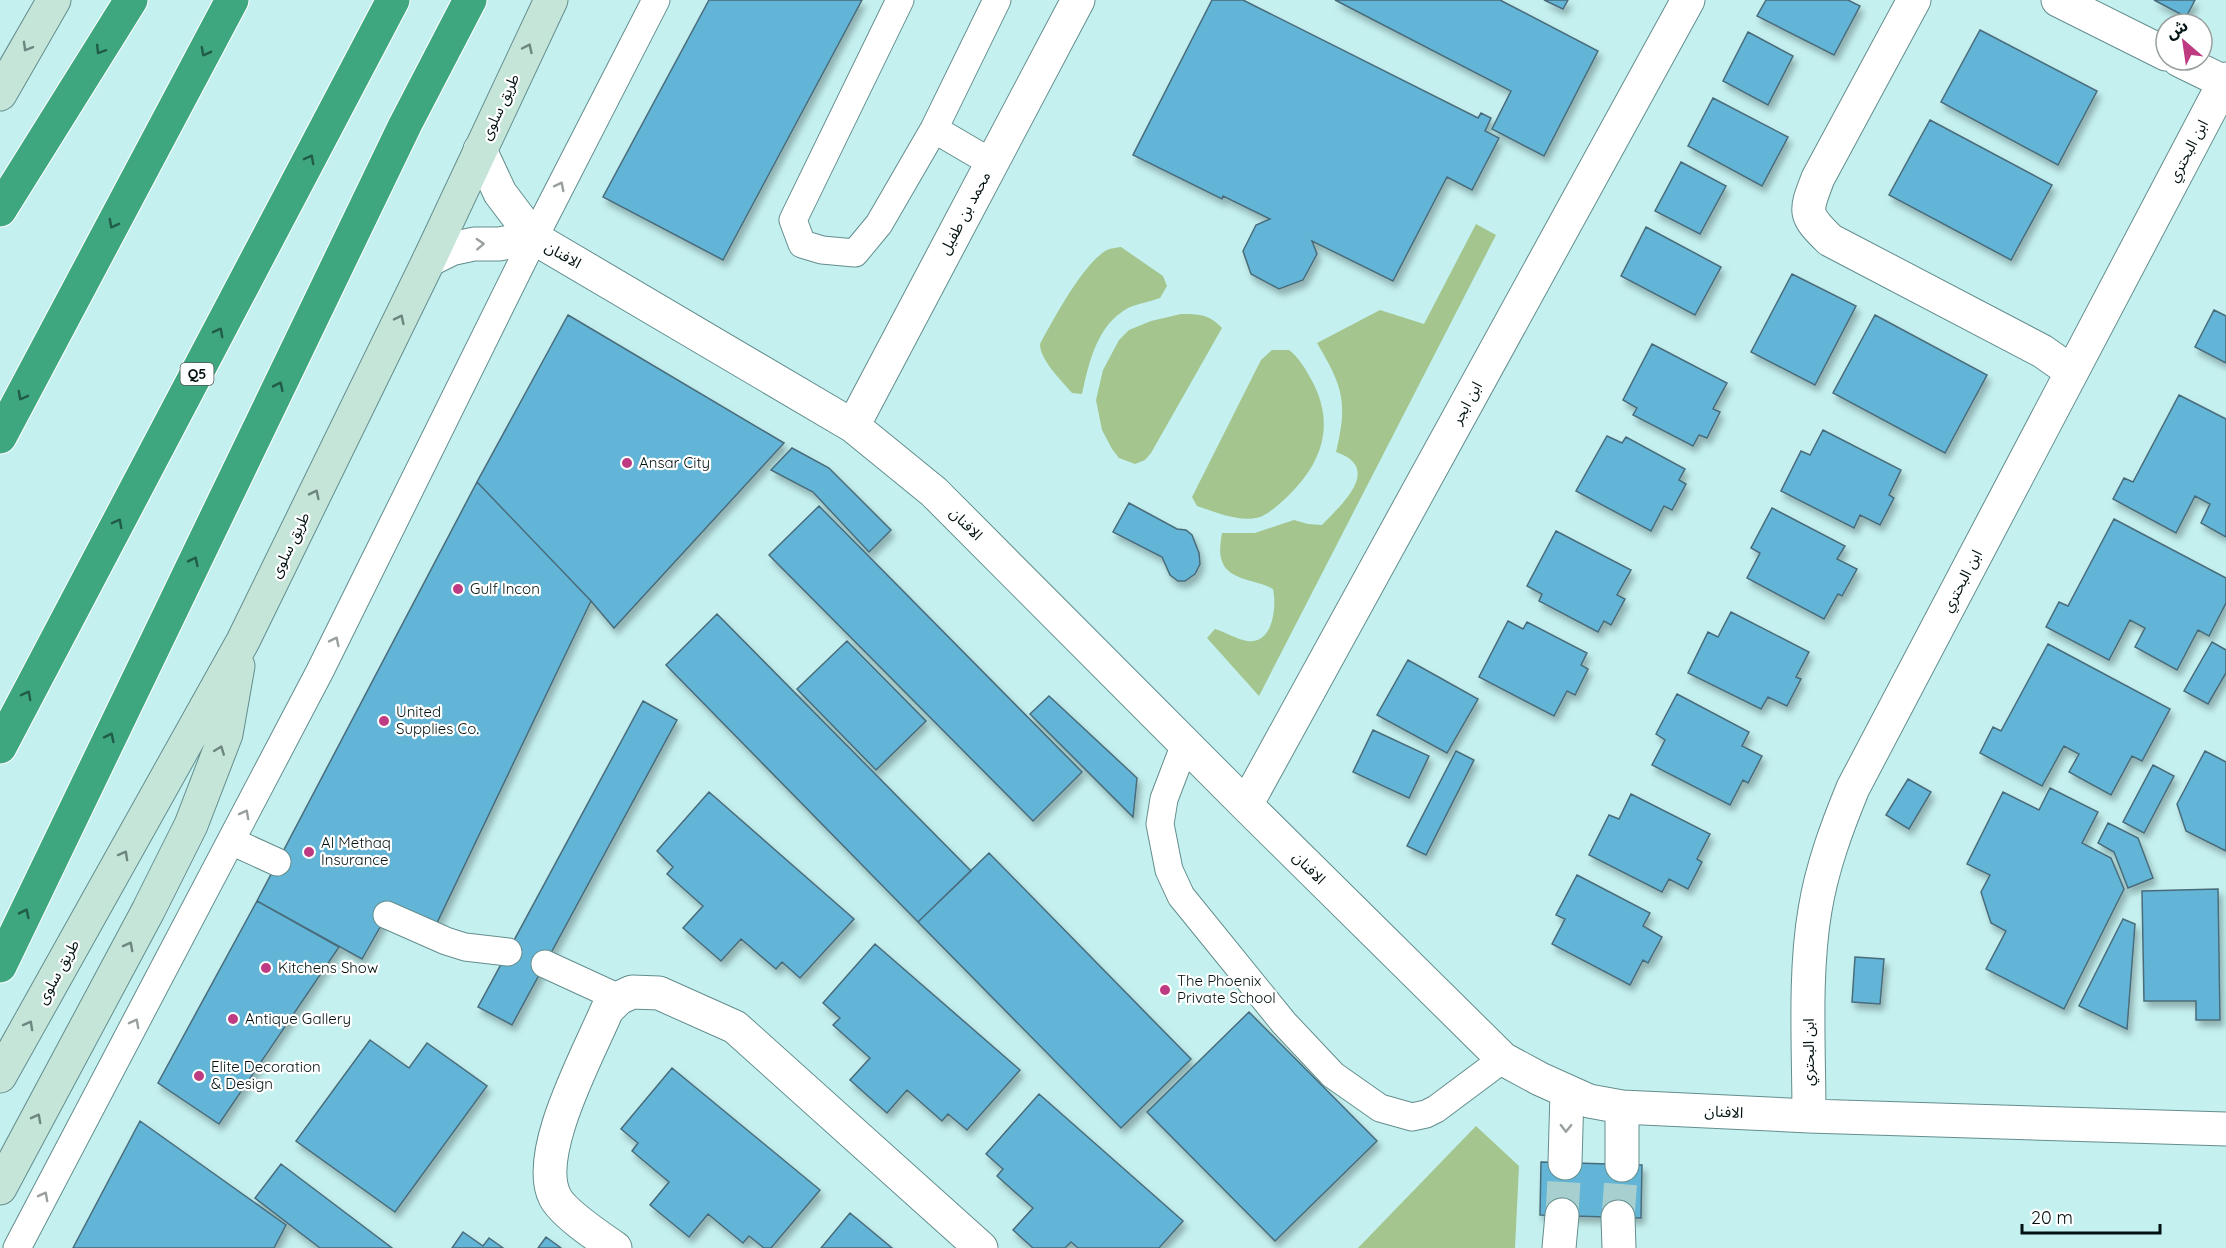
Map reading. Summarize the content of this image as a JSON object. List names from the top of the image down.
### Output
{
  "streets": {
    "highway": ["Q5"],
    "main road": ["طريق سلوى"],
    "street": [
      "ابن البحتري",
      "محمد بن طفيل",
      "الافنان",
      "ابن ابجر"
    ]
  },
  "crossings": [
    ["طريق سلوى", "الافنان"],
    ["ابن البحتري", "الافنان"],
    ["محمد بن طفيل", "الافنان"],
    ["الافنان", "ابن ابجر"]
  ],
  "places": [
    "Ansar City",
    "Gulf Incon",
    "United Supplies Co.",
    "Al Methaq Insurance",
    "Kitchens Show",
    "The Phoenix Private School",
    "Antique Gallery",
    "Elite Decoration & Design"
  ],
  "scale_bar": "20 m",
  "north": "top left"
}
